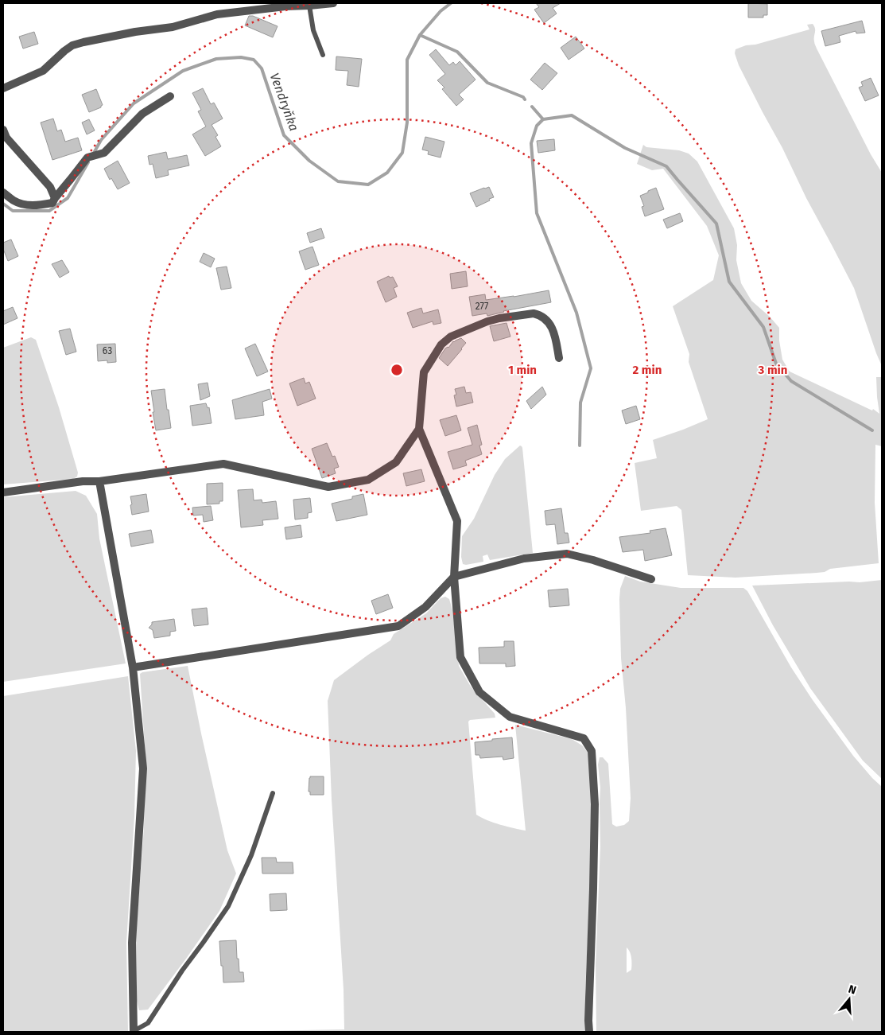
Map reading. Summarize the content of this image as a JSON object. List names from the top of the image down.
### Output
{
  "water": ["Vendryňka"],
  "house_numbers": ["277", "63"],
  "north": "top",
  "rings": ["1 min", "2 min", "3 min"]
}
